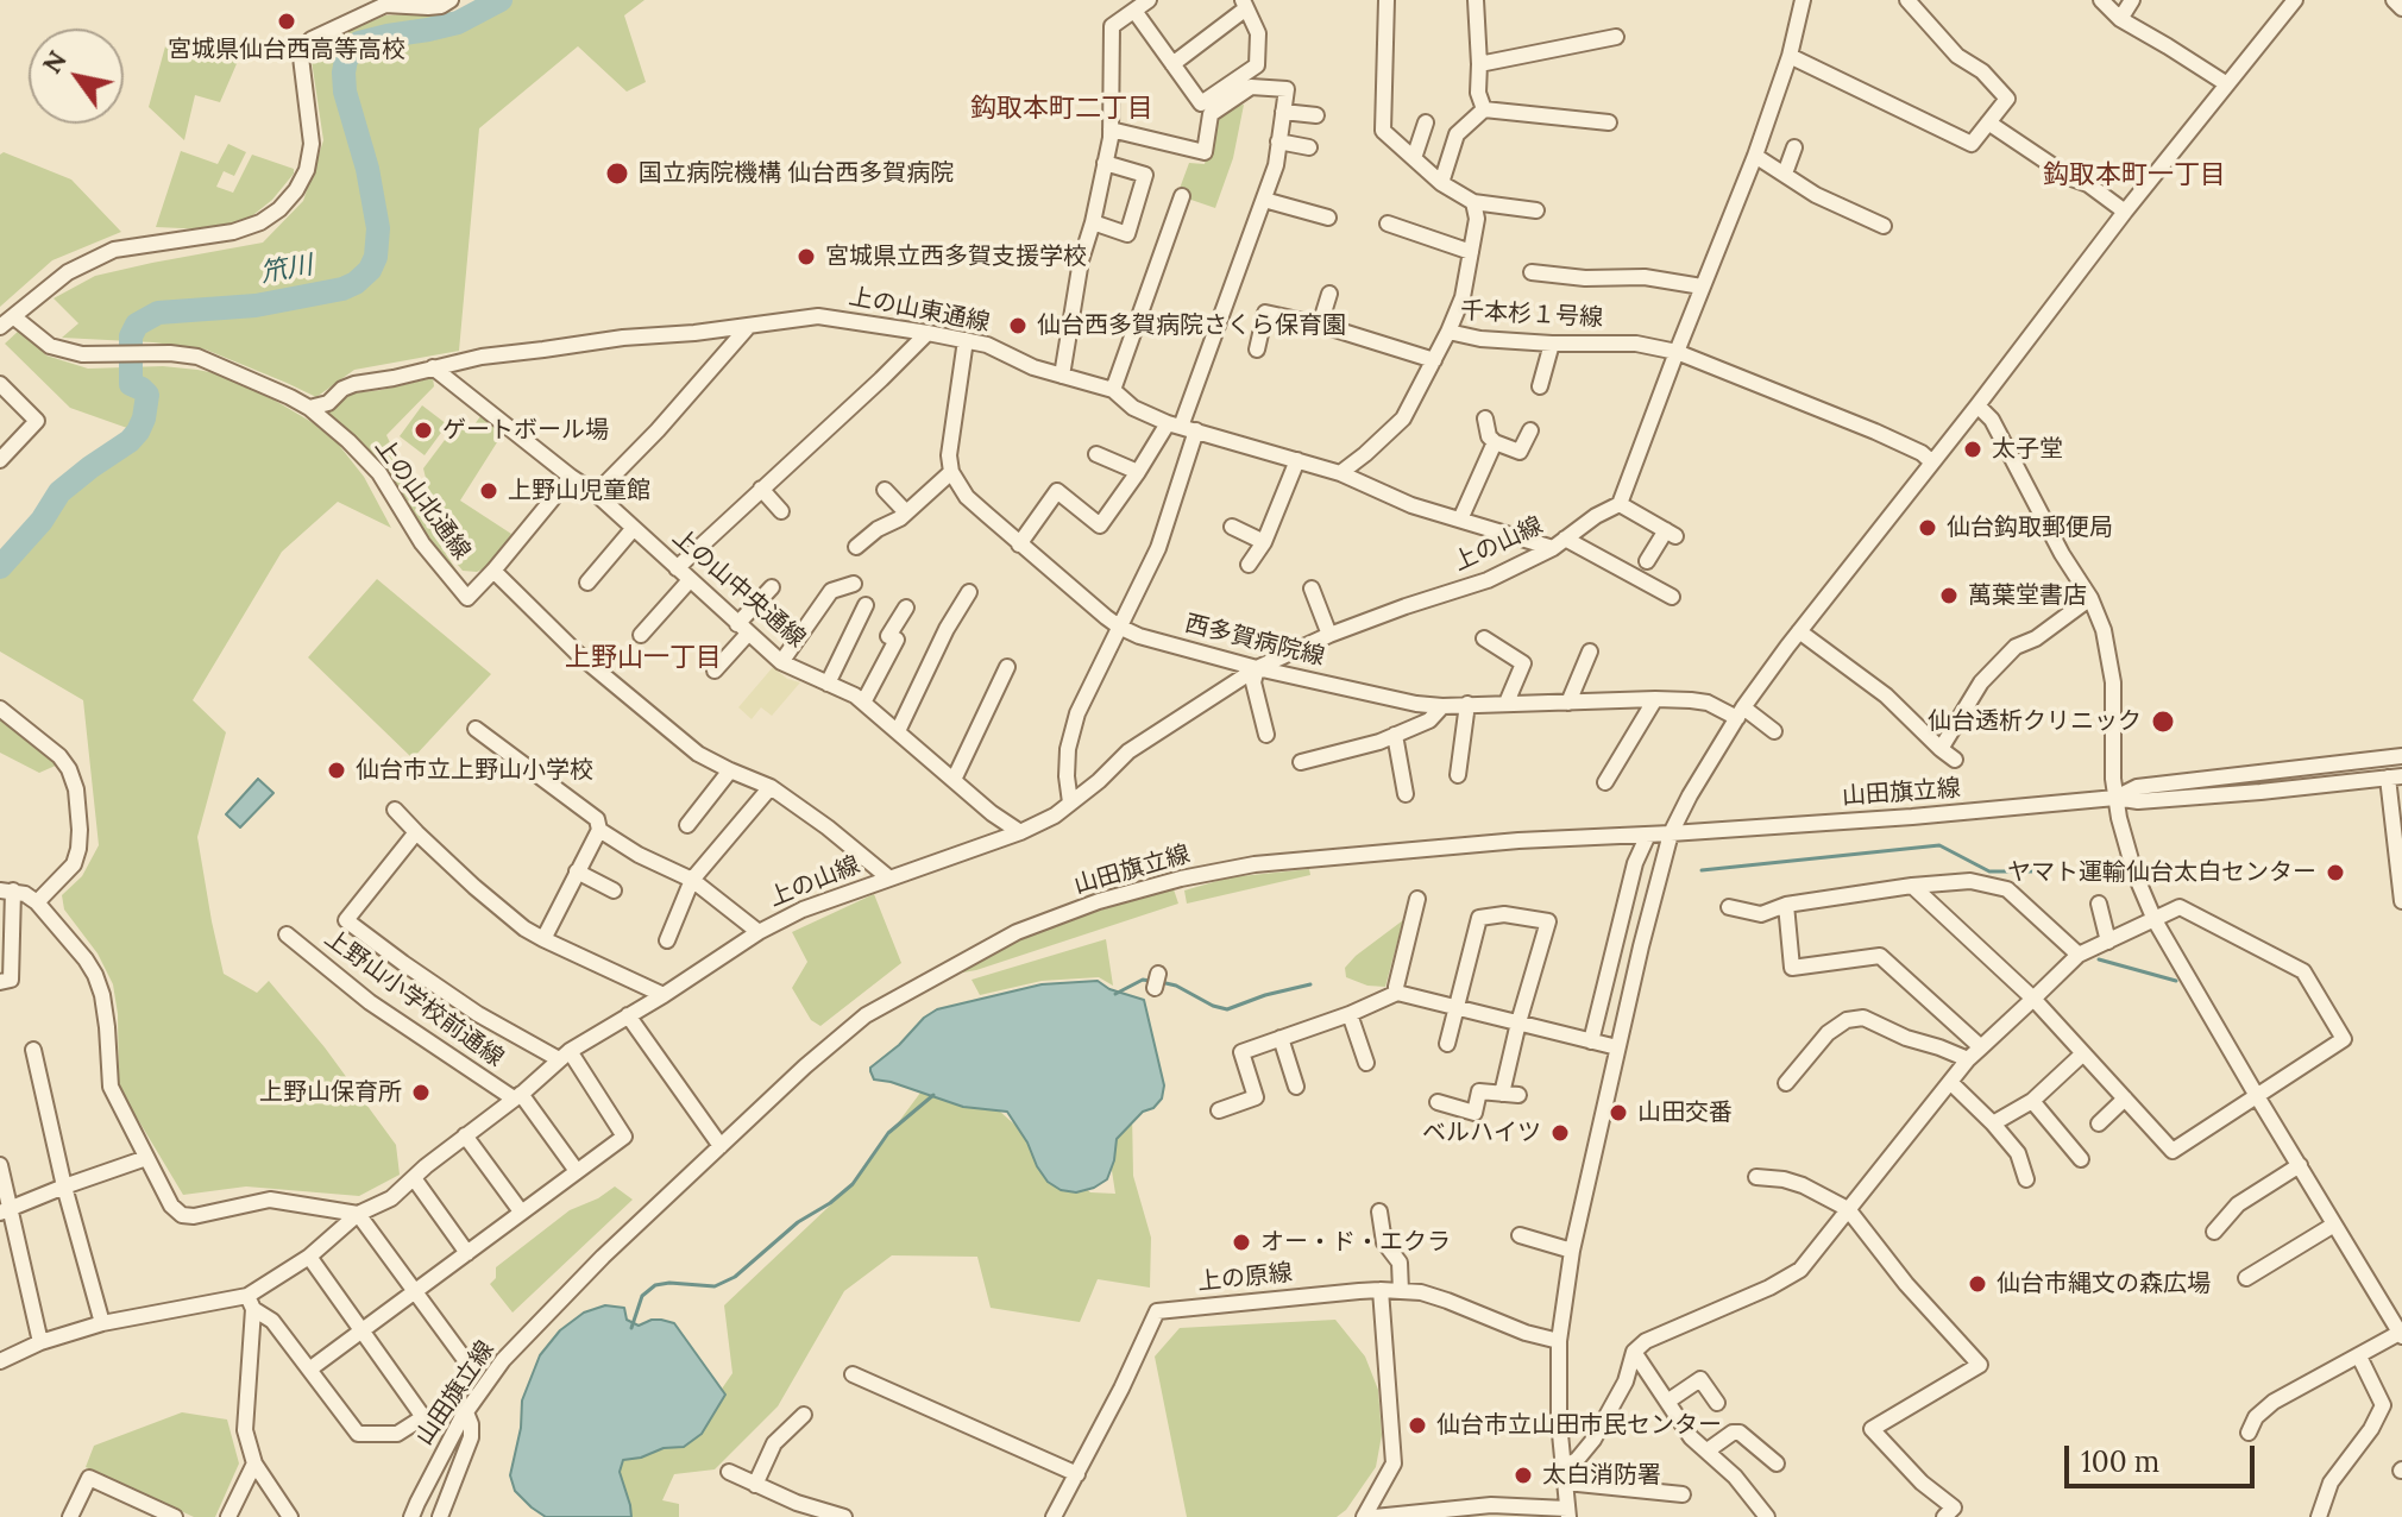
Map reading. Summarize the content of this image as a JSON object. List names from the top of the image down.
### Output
{
  "streets": {
    "street": [
      "上の山東通線",
      "千本杉１号線",
      "上の山北通線",
      "上の山線",
      "上の山中央通線",
      "西多賀病院線",
      "山田旗立線",
      "上野山小学校前通線",
      "上の原線"
    ]
  },
  "crossings": [
    ["上の山東通線", "千本杉１号線"],
    ["上の山東通線", "上の山北通線"],
    ["上の山東通線", "上の山線"],
    ["上の山東通線", "上の山中央通線"],
    ["上の山北通線", "上の山中央通線"],
    ["上の山線", "上の山中央通線"],
    ["上の山線", "西多賀病院線"],
    ["上の山線", "上野山小学校前通線"]
  ],
  "districts": ["鈎取本町二丁目", "鈎取本町一丁目", "上野山一丁目"],
  "water": ["笊川"],
  "places": [
    "宮城県仙台西高等高校",
    "国立病院機構 仙台西多賀病院",
    "宮城県立西多賀支援学校",
    "仙台西多賀病院さくら保育園",
    "ゲートボール場",
    "太子堂",
    "上野山児童館",
    "仙台鈎取郵便局",
    "萬葉堂書店",
    "仙台透析クリニック",
    "仙台市立上野山小学校",
    "ヤマト運輸仙台太白センター",
    "上野山保育所",
    "山田交番",
    "ベルハイツ",
    "オー・ド・エクラ",
    "仙台市縄文の森広場",
    "仙台市立山田市民センター",
    "太白消防署"
  ],
  "scale_bar": "100 m",
  "north": "top left"
}
